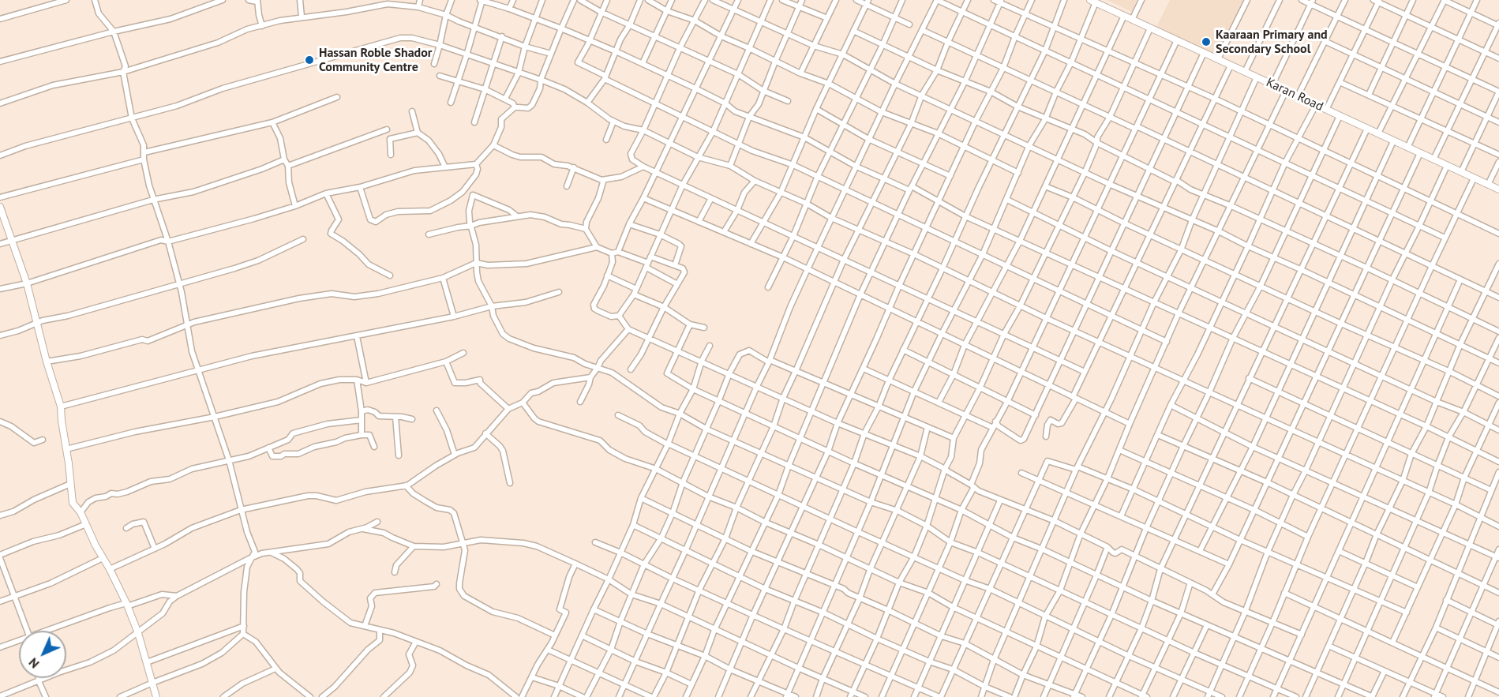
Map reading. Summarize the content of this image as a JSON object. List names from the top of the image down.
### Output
{
  "streets": {
    "street": ["Karan Road"]
  },
  "places": ["Kaaraan Primary and Secondary School", "Hassan Roble Shador Community Centre"],
  "north": "bottom left"
}
